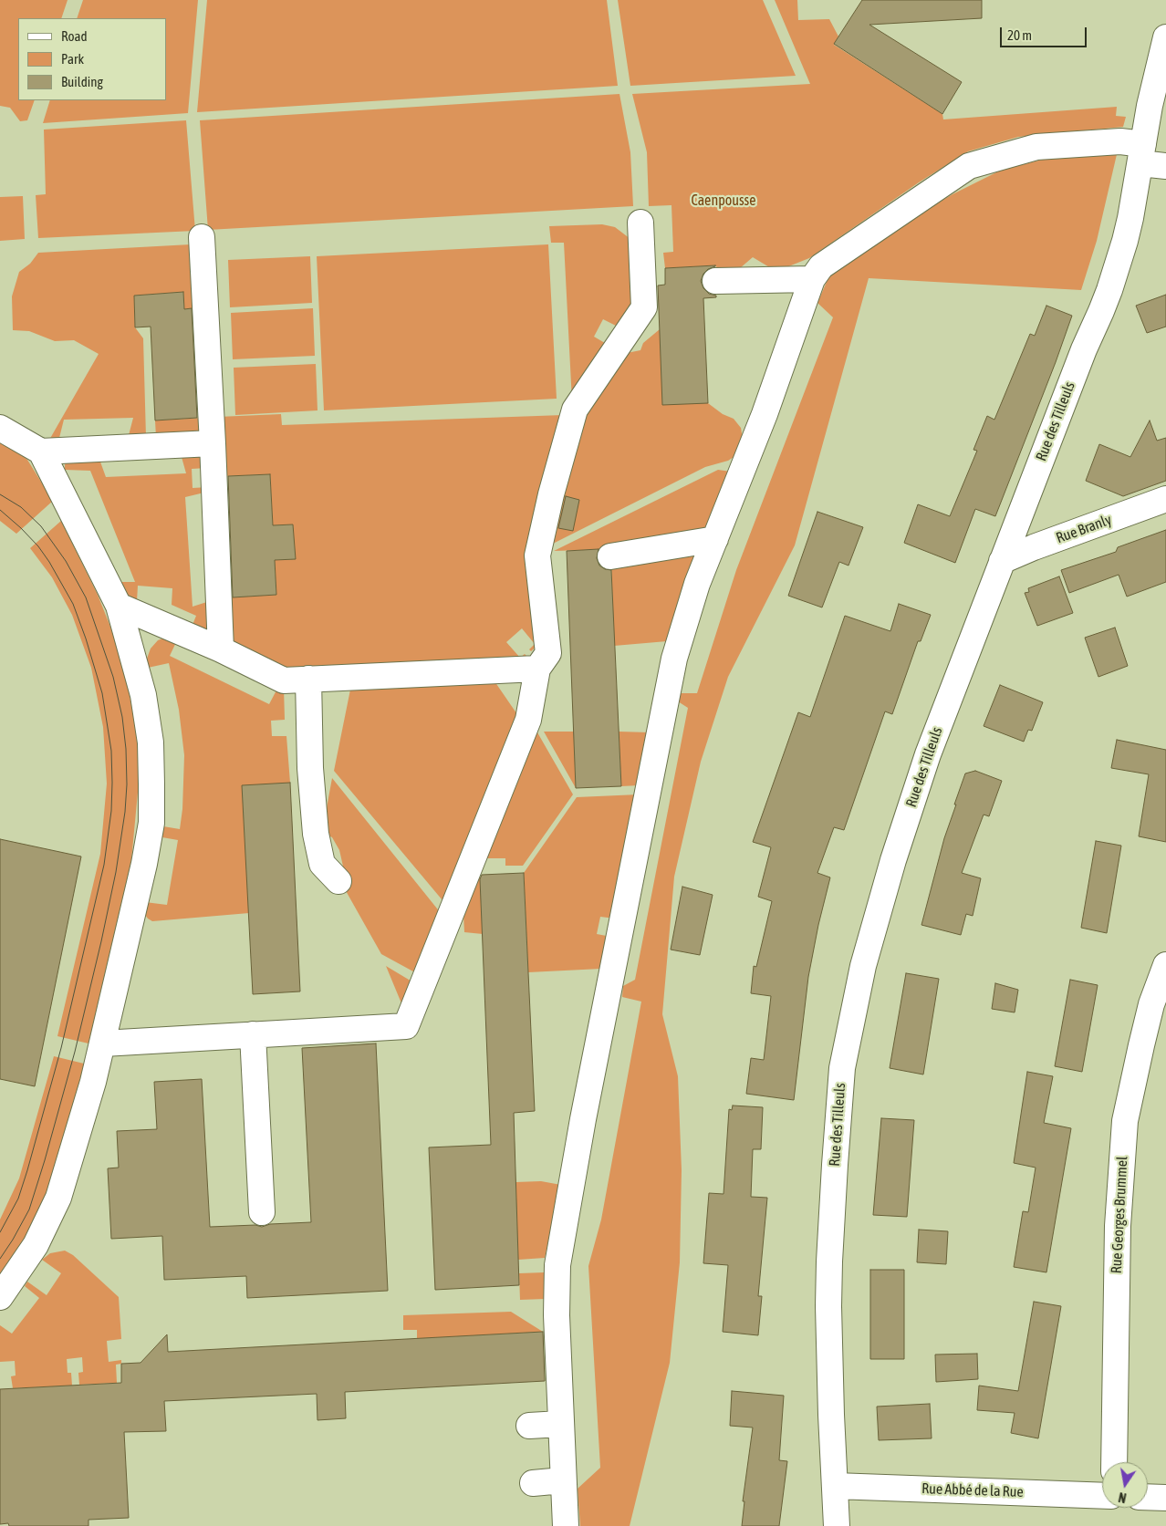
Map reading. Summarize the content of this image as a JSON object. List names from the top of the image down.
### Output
{
  "streets": {
    "street": [
      "Rue des Tilleuls",
      "Rue Branly",
      "Rue Georges Brummel",
      "Rue Abbé de la Rue"
    ]
  },
  "crossings": [
    ["Rue des Tilleuls", "Rue Branly"],
    ["Rue des Tilleuls", "Rue Abbé de la Rue"]
  ],
  "parks": ["Caenpousse"],
  "legend": ["Road", "Park", "Building"],
  "scale_bar": "20 m",
  "north": "bottom"
}
